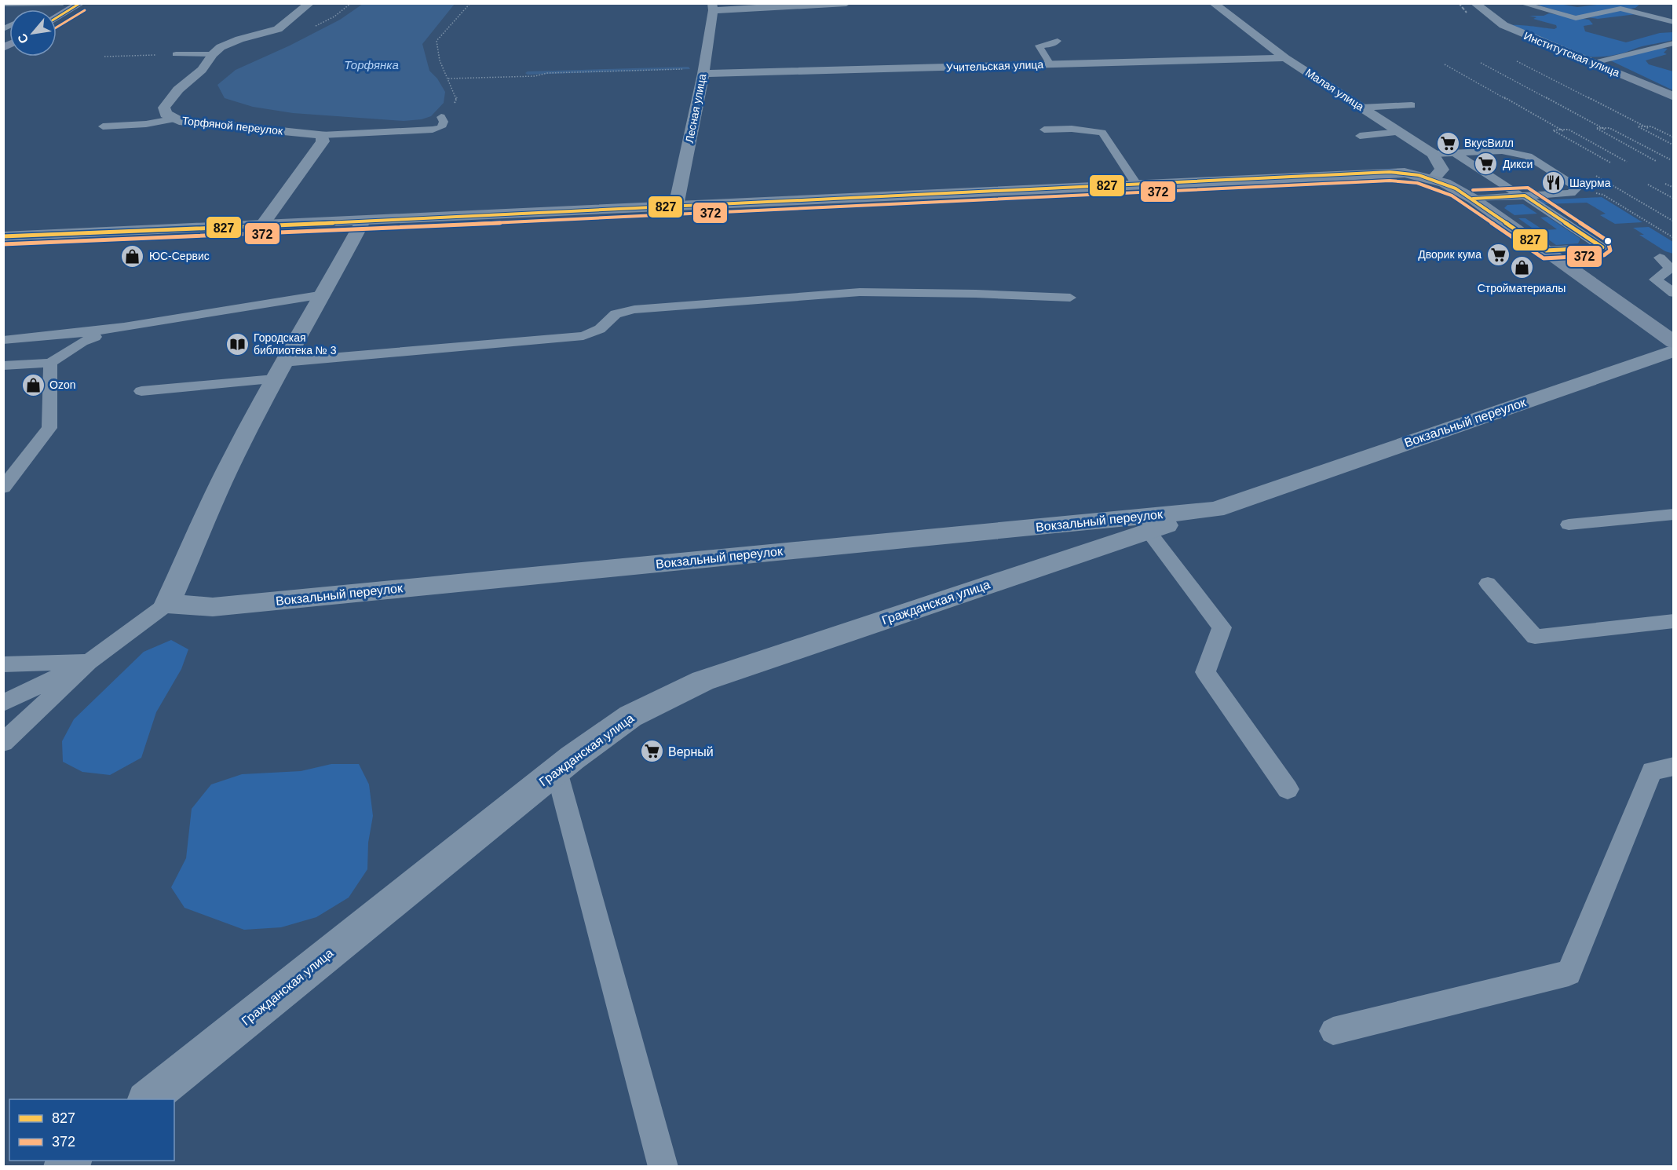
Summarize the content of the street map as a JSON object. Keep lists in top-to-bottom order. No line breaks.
{"streets":{"main road":["Институтская улица"],"street":["Учительская улица","Малая улица","Лесная улица","Торфяной переулок","Вокзальный переулок","Гражданская улица"]},"crossings":[["Учительская улица","Малая улица"],["Учительская улица","Лесная улица"],["Вокзальный переулок","Гражданская улица"]],"water":["Торфянка"],"places":{"supermarket":["ВкусВилл","Дикси","Дворик кума","Верный"],"restaurant":["Шаурма"],"shop":["ЮС-Сервис","Стройматериалы","Ozon"],"library":["Городская библиотека № 3"]},"lines":["transit line 827","transit line 372"],"legend":["827","372"],"north":"bottom left"}
